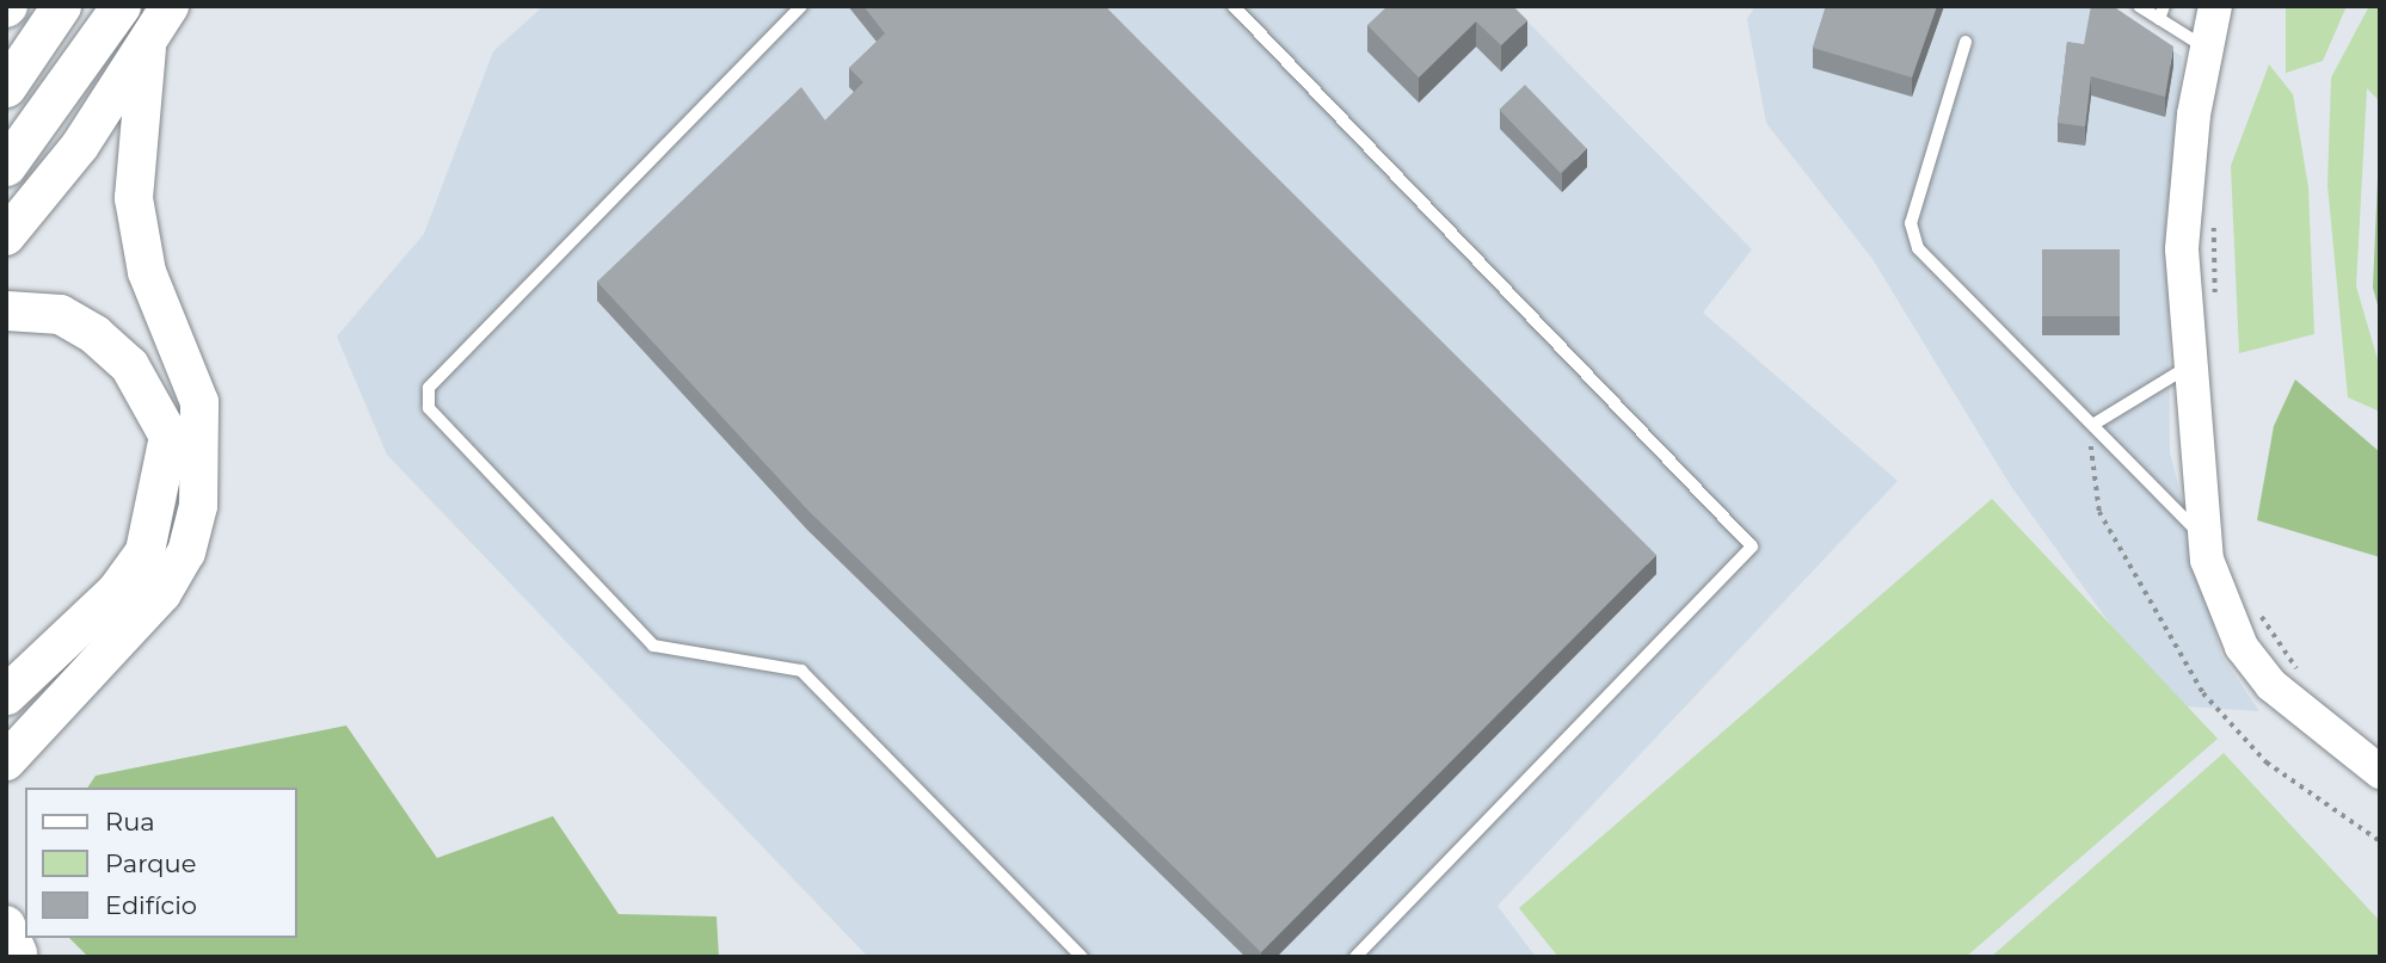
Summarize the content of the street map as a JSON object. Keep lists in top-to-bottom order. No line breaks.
{"legend":["Rua","Parque","Edifício"]}
